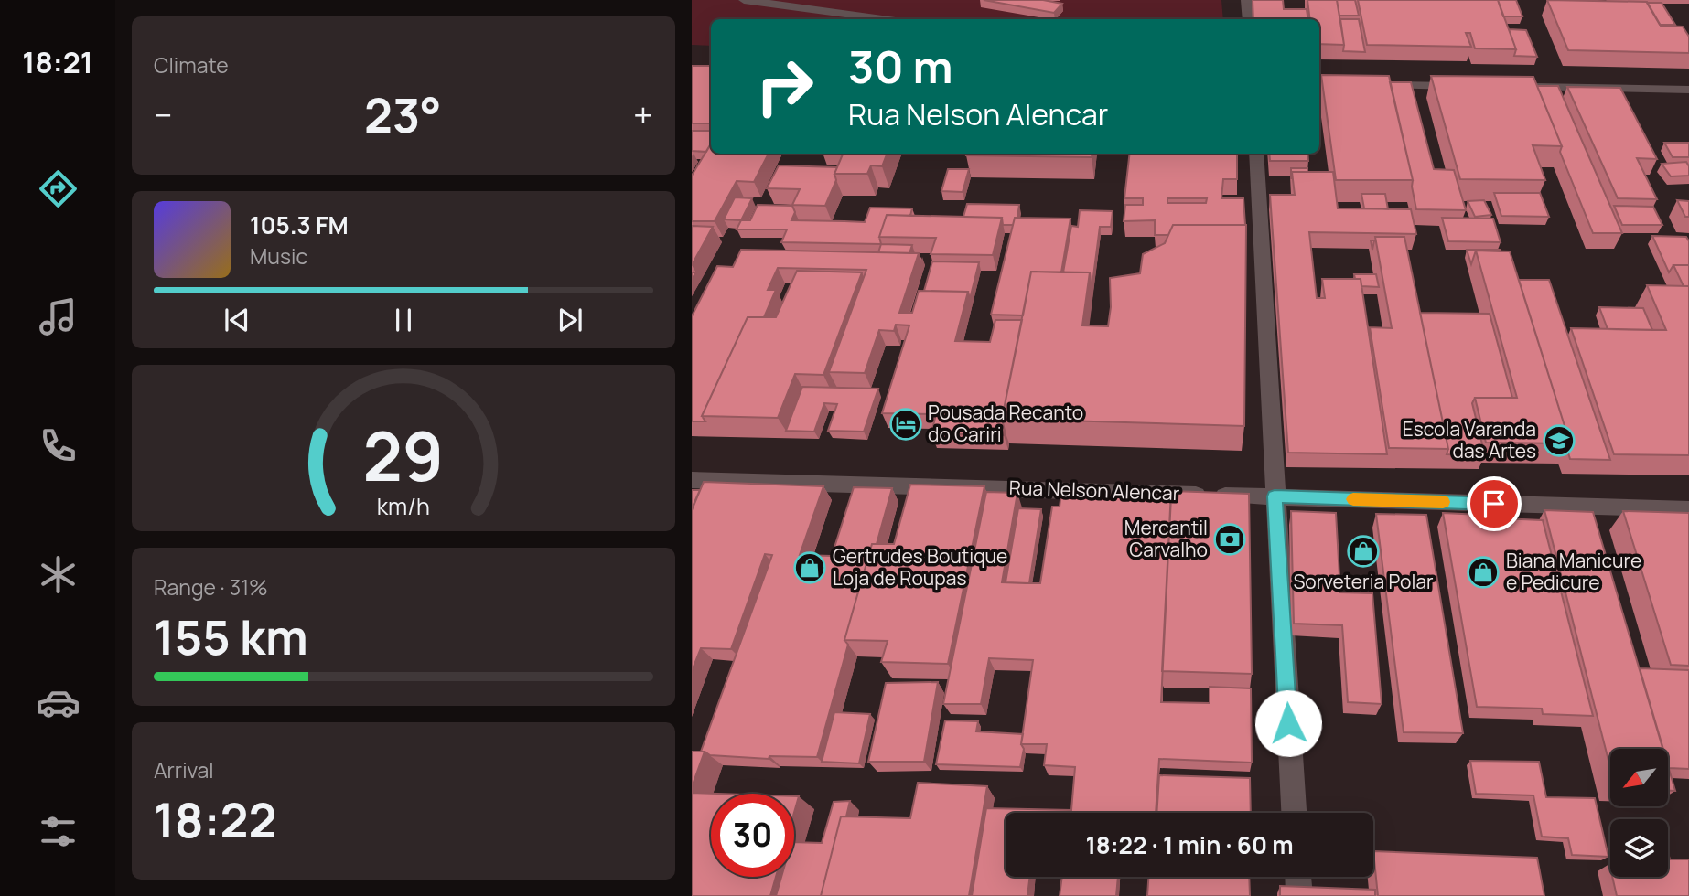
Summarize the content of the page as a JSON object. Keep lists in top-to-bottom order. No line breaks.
{"streets":{"street":["Rua Nelson Alencar"]},"places":{"hotel":["Pousada Recanto do Cariri"],"school or university":["Escola Varanda das Artes"],"bank":["Mercantil Carvalho"],"shop":["Sorveteria Polar","Gertrudes Boutique Loja de Roupas","Biana Manicure e Pedicure"]},"north":"bottom left","page":{"tabs":"18:21","tile":["Climate",["Range · 31%","155 km"],["Arrival","18:22"]],"turn":["30 m","Rua Nelson Alencar"],"heat":["−","23°","+"],"song":["105.3 FM","Music"],"limit":"30","trip":"18:22 · 1 min · 60 m","gauge":["29","km/h"]}}
